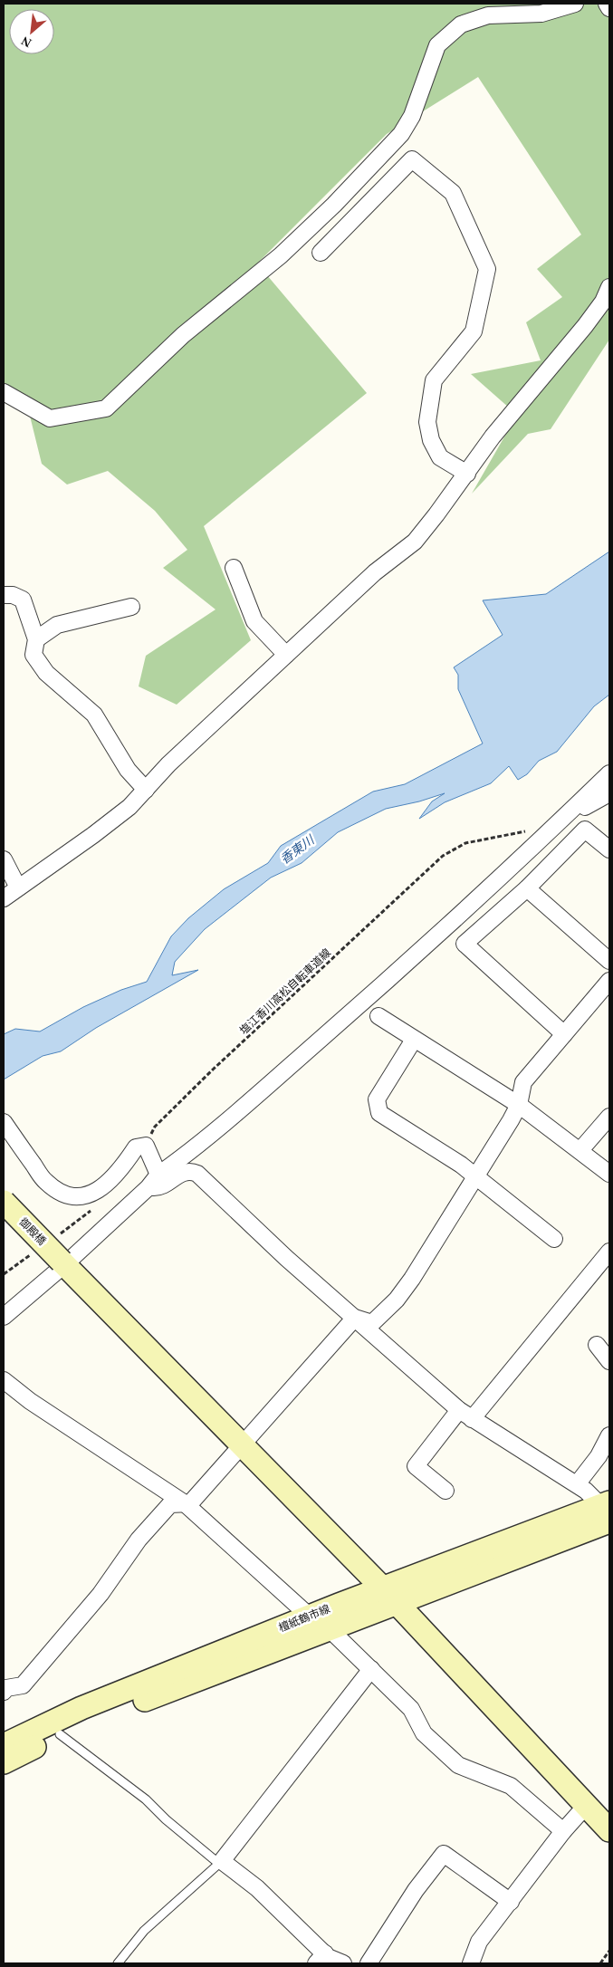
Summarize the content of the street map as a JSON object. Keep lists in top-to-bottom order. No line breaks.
{"streets":{"main road":["御殿橋","檀紙鶴市線"],"path":["塩江香川高松自転車道線"]},"crossings":[["御殿橋","檀紙鶴市線"]],"water":["香東川"],"north":"bottom left"}
